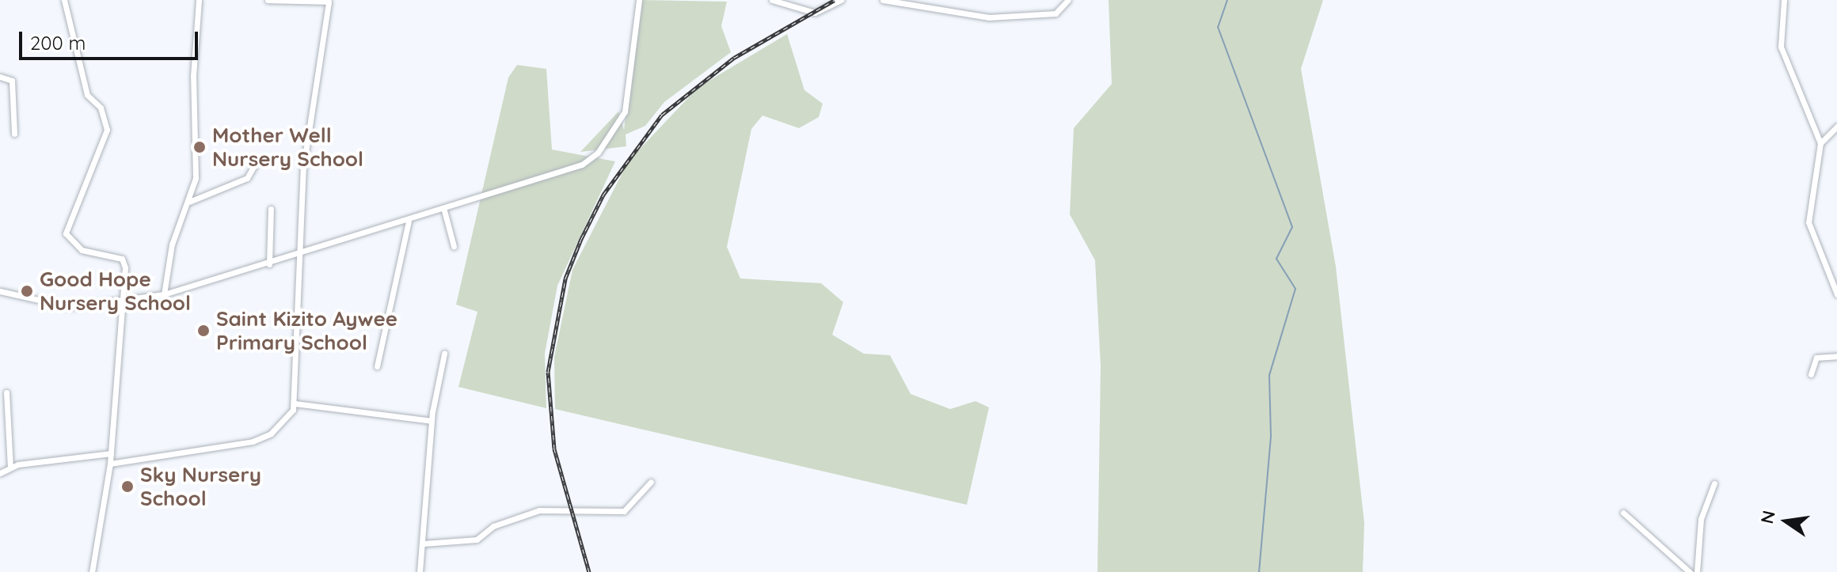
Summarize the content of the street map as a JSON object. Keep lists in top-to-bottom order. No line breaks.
{"places":["Mother Well Nursery School","Good Hope Nursery School","Saint Kizito Aywee Primary School","Sky Nursery School"],"scale_bar":"200 m","north":"left"}
